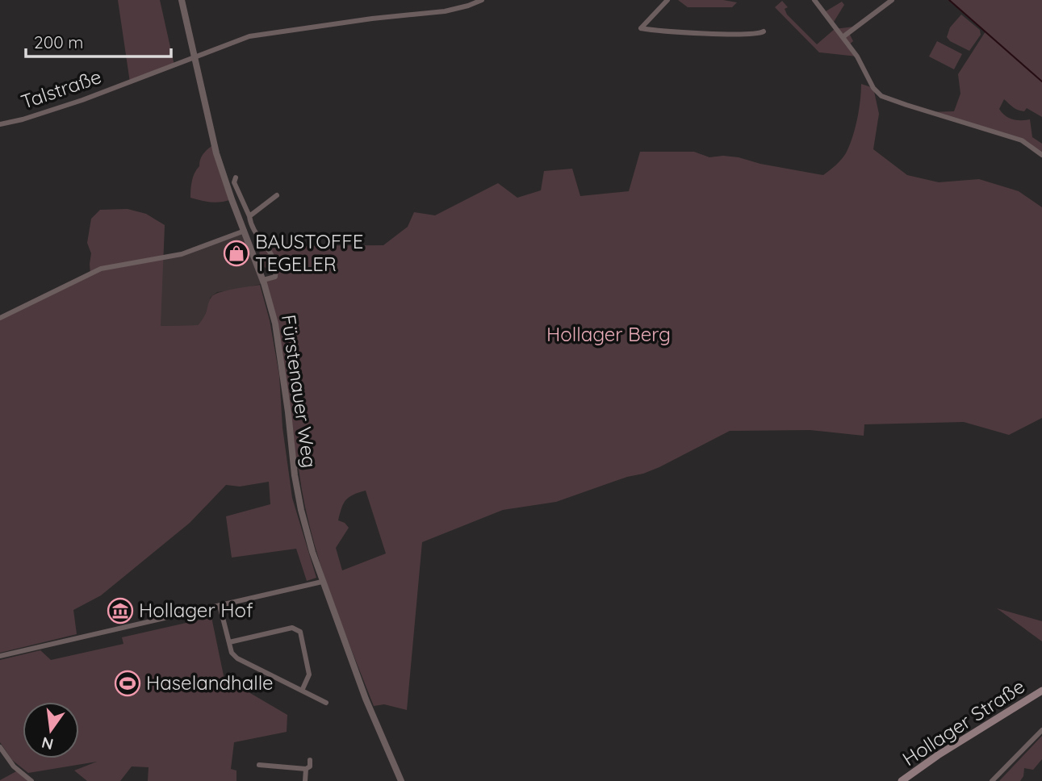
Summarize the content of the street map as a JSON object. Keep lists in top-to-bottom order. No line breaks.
{"streets":{"main road":["Hollager Straße"],"street":["Talstraße","Fürstenauer Weg"]},"crossings":[["Talstraße","Fürstenauer Weg"]],"parks":["Hollager Berg"],"places":{"shop":["BAUSTOFFE TEGELER"],"museum":["Hollager Hof"],"sports":["Haselandhalle"]},"scale_bar":"200 m","north":"bottom"}
